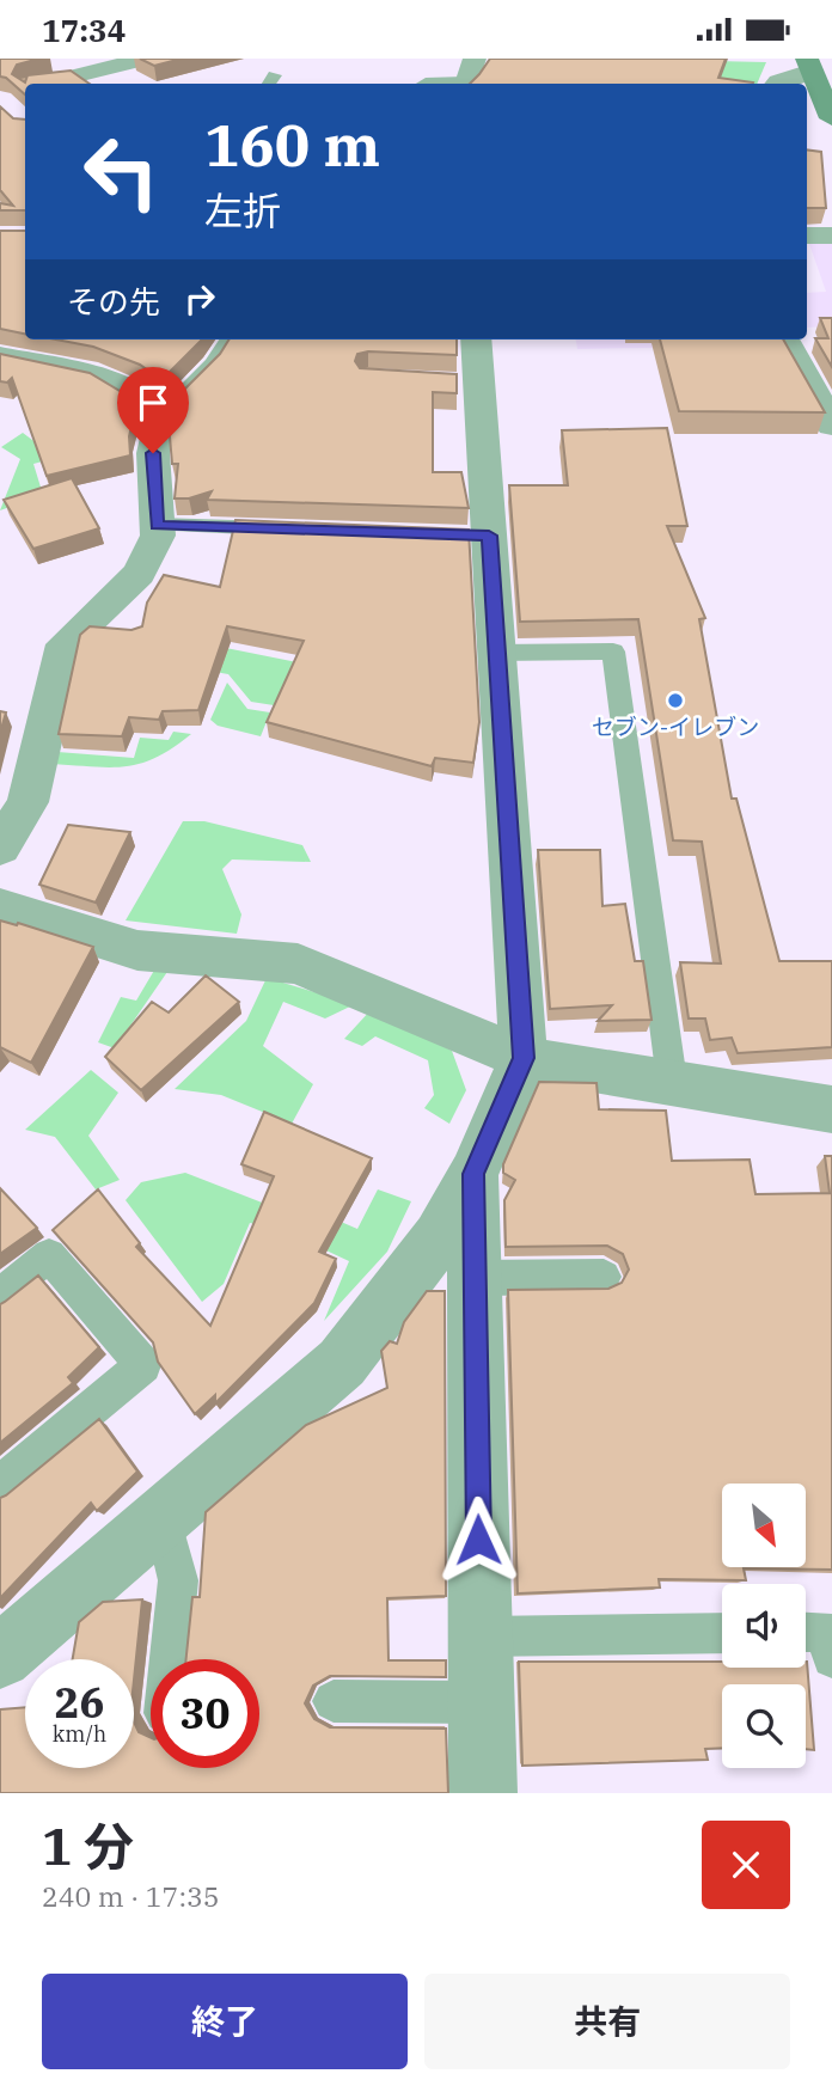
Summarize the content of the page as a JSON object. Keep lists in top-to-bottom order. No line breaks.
{"places":["セブン-イレブン"],"north":"bottom right","page":{"status":"17:34","turn":["160 m","左折"],"then":"その先","speed":"26 km/h","limit":"30","heading":["1 分","240 m · 17:35"],"buttons":["終了","共有"]}}
